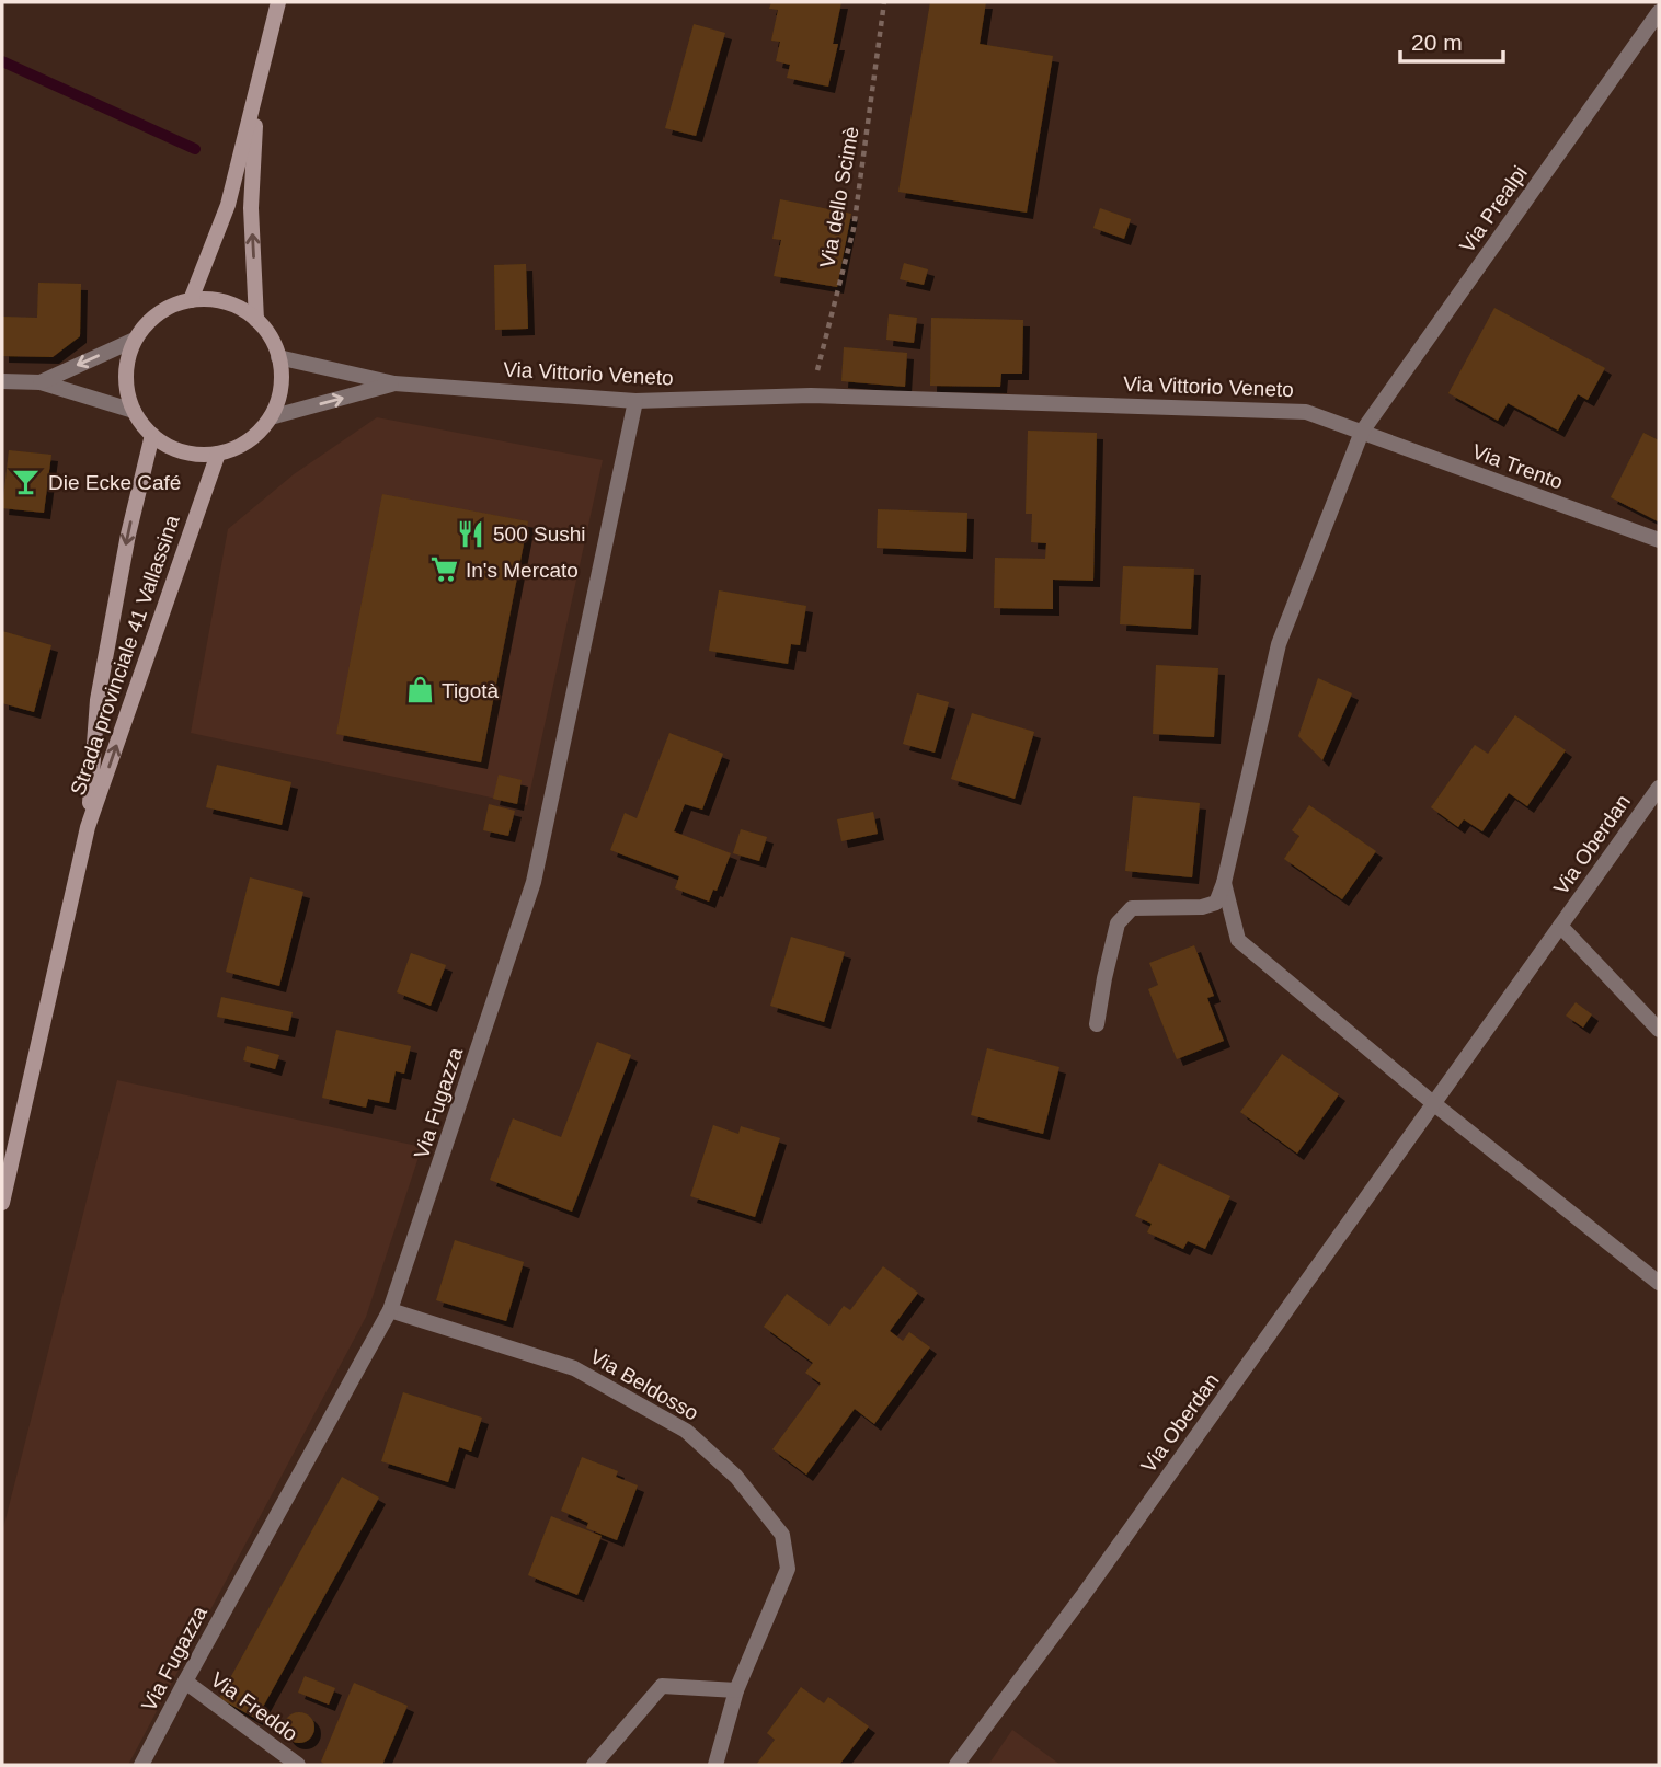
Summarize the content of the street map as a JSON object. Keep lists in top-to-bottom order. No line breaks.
{"streets":{"main road":["Strada provinciale 41 Vallassina"],"street":["Via Prealpi","Via Vittorio Veneto","Via Trento","Via Oberdan","Via Fugazza","Via Beldosso","Via Freddo"],"path":["Via dello Scimè"]},"crossings":[["Via dello Scimè","Via Vittorio Veneto"],["Via Prealpi","Via Vittorio Veneto"],["Via Prealpi","Via Trento"],["Via Vittorio Veneto","Via Trento"],["Via Vittorio Veneto","Strada provinciale 41 Vallassina"],["Via Vittorio Veneto","Via Fugazza"],["Via Fugazza","Via Beldosso"],["Via Fugazza","Via Freddo"]],"places":{"bar":["Die Ecke Café"],"restaurant":["500 Sushi"],"supermarket":["In's Mercato"],"shop":["Tigotà"]},"scale_bar":"20 m"}
